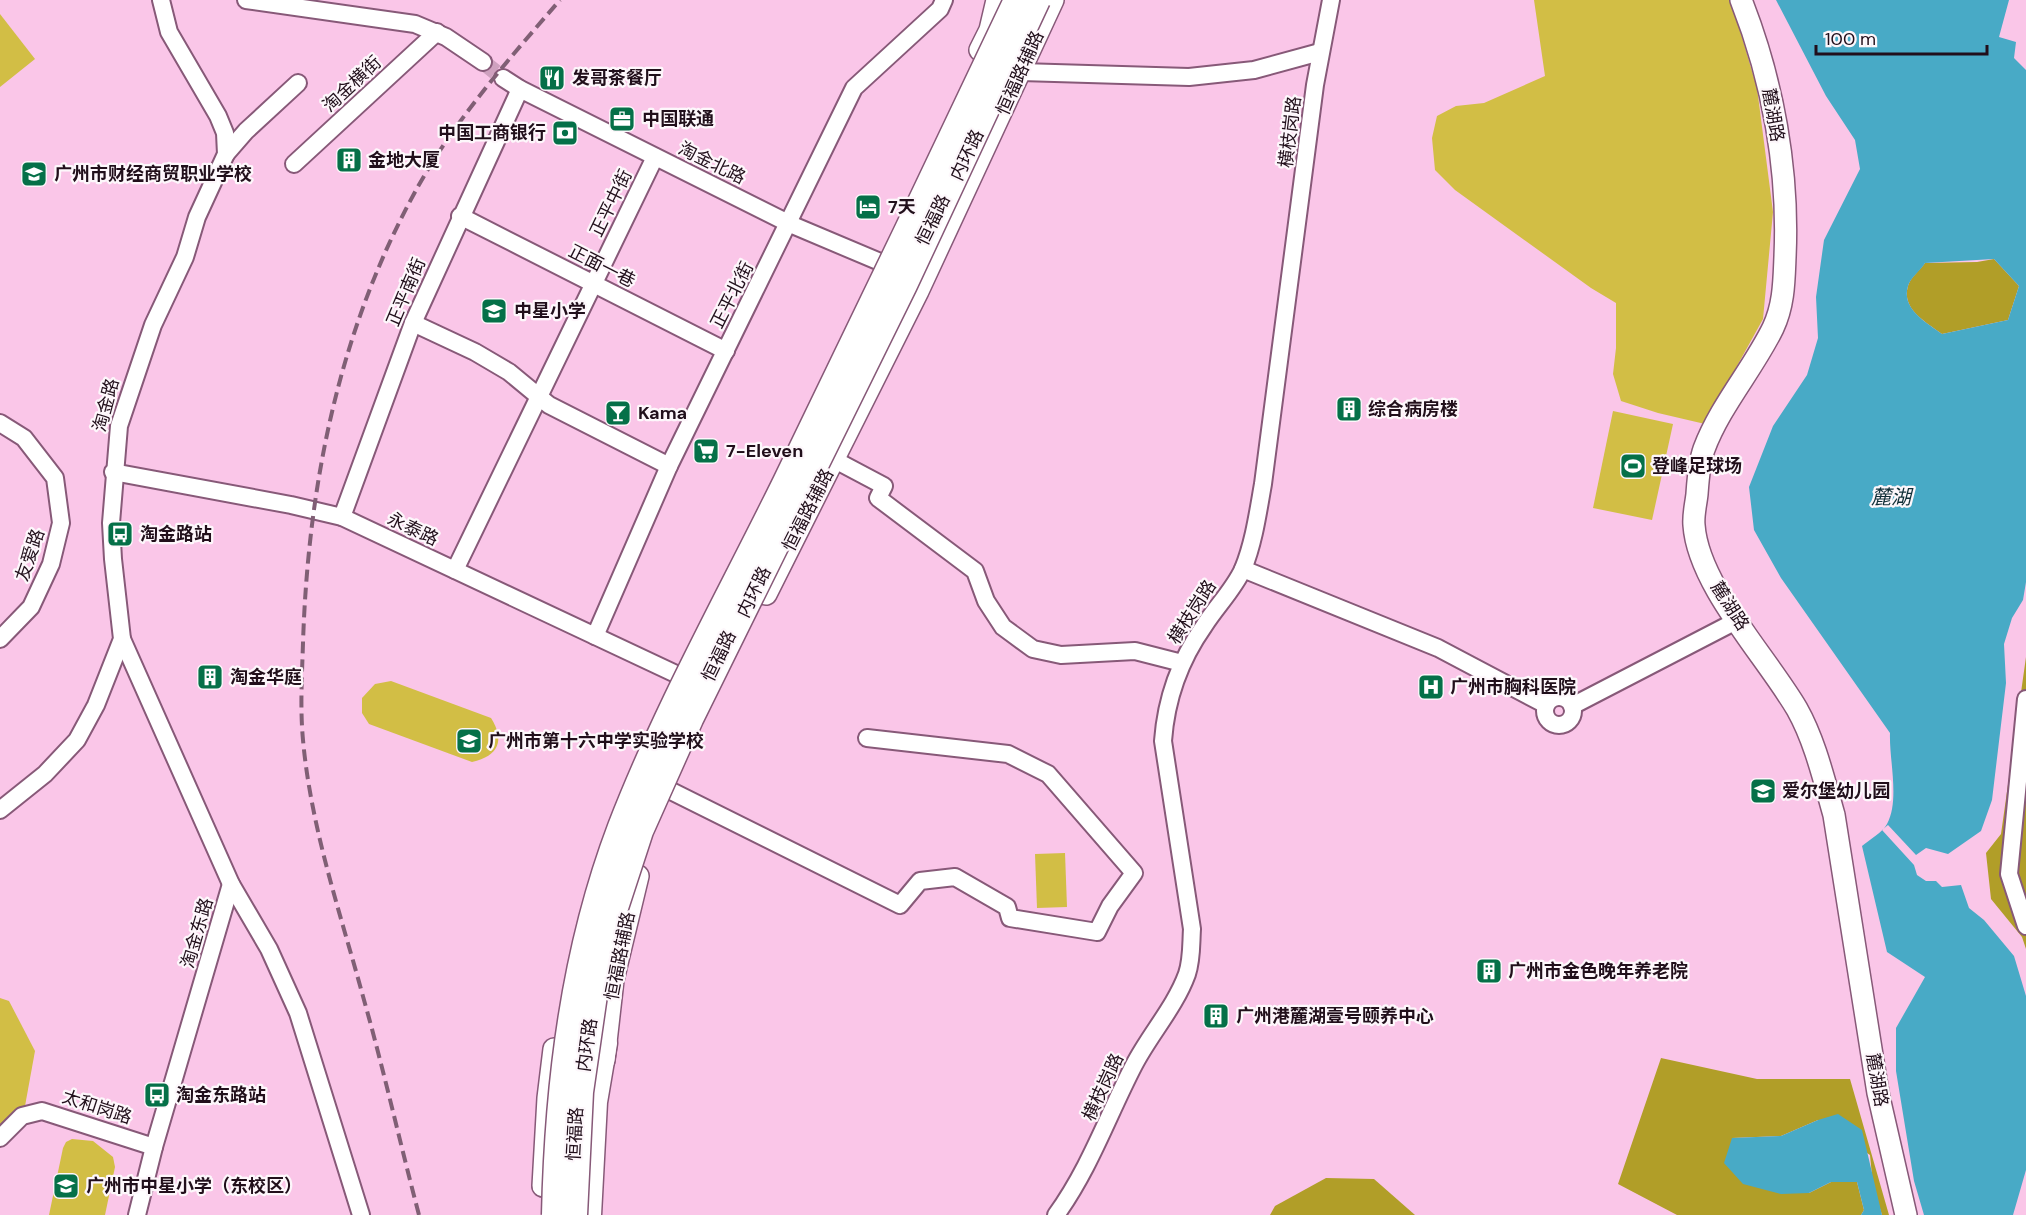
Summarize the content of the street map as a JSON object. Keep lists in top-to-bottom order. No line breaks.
{"streets":{"highway":["内环路"],"main road":["恒福路辅路","麓湖路","恒福路"],"street":["淘金横街","横枝岗路","淘金北路","正平中街","正面一巷","正平南街","正平北街","淘金路","永泰路","友爱路","淘金东路","太和岗路"]},"crossings":[["恒福路辅路","淘金北路"],["恒福路辅路","恒福路"],["恒福路辅路","永泰路"],["内环路","恒福路"],["淘金北路","正平中街"],["淘金北路","恒福路"],["淘金北路","正平南街"],["淘金北路","正平北街"],["正平中街","正面一巷"],["正平中街","永泰路"],["正面一巷","正平南街"],["正面一巷","正平北街"],["正平南街","永泰路"],["正平北街","永泰路"],["淘金路","永泰路"],["淘金路","淘金东路"],["淘金东路","太和岗路"]],"water":["麓湖"],"places":{"restaurant":["发哥茶餐厅"],"office":["中国联通"],"bank":["中国工商银行"],"building":["金地大厦","综合病房楼","淘金华庭","广州市金色晚年养老院","广州港麓湖壹号颐养中心"],"school or university":["广州市财经商贸职业学校","中星小学","广州市第十六中学实验学校","爱尔堡幼儿园","广州市中星小学（东校区）"],"hotel":["7天"],"bar":["Kama"],"supermarket":["7-Eleven"],"sports":["登峰足球场"],"bus stop":["淘金路站","淘金东路站"],"hospital":["广州市胸科医院"]},"scale_bar":"100 m"}
